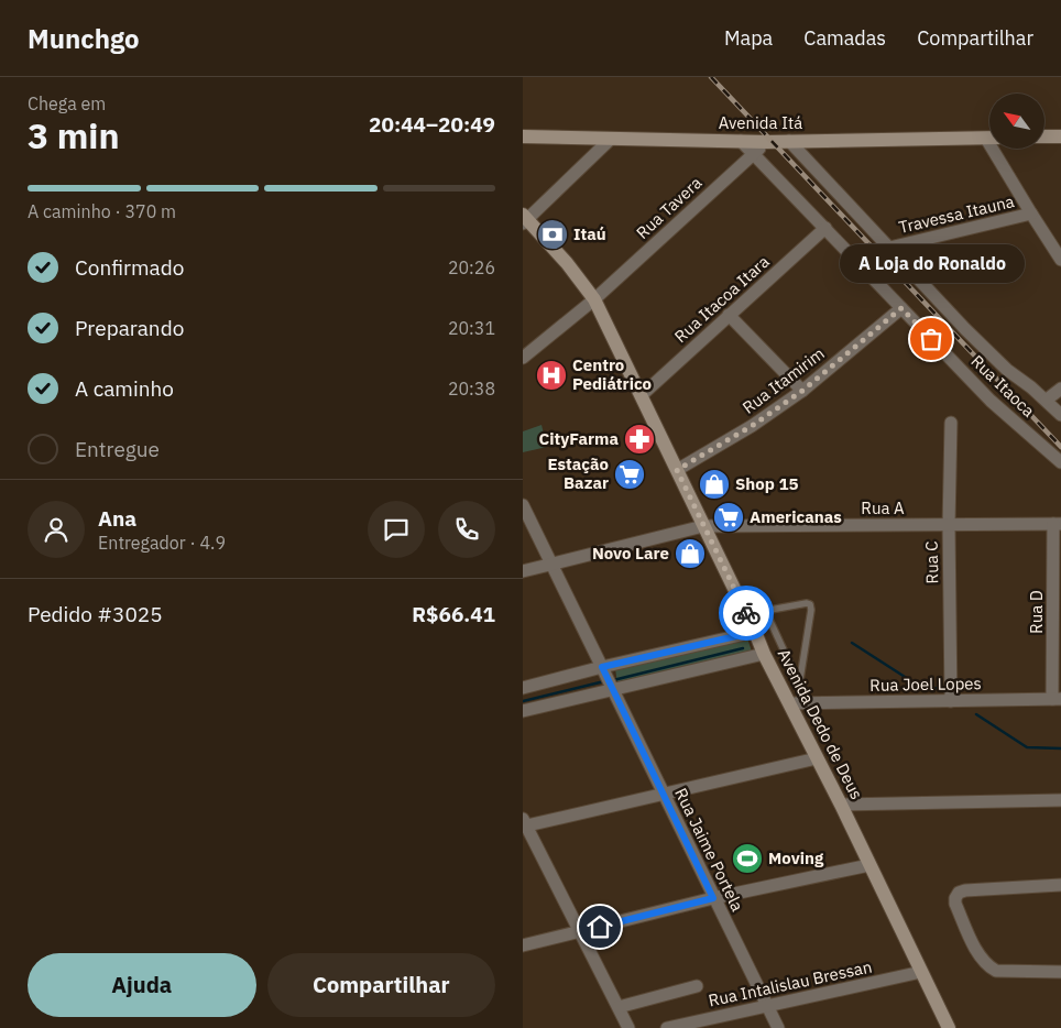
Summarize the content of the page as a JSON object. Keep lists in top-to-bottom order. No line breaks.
{"streets":{"main road":["Avenida Itá","Avenida Dedo de Deus"],"street":["Rua Tavera","Travessa Itauna","Rua Itacoa Itara","Rua Itamirim","Rua Itaoca","Rua A","Rua C","Rua D","Rua Joel Lopes","Rua Jaime Portela","Rua Intalislau Bressan"]},"crossings":[["Avenida Itá","Rua Tavera"],["Avenida Itá","Rua Itaoca"],["Rua Tavera","Rua Itaoca"],["Rua Tavera","Avenida Dedo de Deus"],["Rua Itacoa Itara","Rua Itaoca"],["Rua Itacoa Itara","Avenida Dedo de Deus"],["Rua Itamirim","Rua Itaoca"],["Rua Itamirim","Avenida Dedo de Deus"],["Rua A","Rua C"],["Rua A","Rua D"],["Rua A","Avenida Dedo de Deus"],["Rua A","Rua Jaime Portela"],["Rua C","Rua Joel Lopes"],["Rua D","Rua Joel Lopes"],["Rua Joel Lopes","Avenida Dedo de Deus"],["Avenida Dedo de Deus","Rua Intalislau Bressan"],["Rua Jaime Portela","Rua Intalislau Bressan"]],"places":{"bank":["Itaú"],"other":["A Loja do Ronaldo"],"hospital":["Centro Pediátrico"],"pharmacy":["CityFarma"],"supermarket":["Estação Bazar","Americanas"],"shop":["Shop 15","Novo Lare"],"sports":["Moving"]},"north":"top left","page":{"header":"Munchgo","nav":["Mapa","Camadas","Compartilhar"],"heading":["3 min","Chega em","20:44–20:49"],"panel":["Ana","Entregador · 4.9","Pedido #3025","R$66.41"],"bar":"A caminho · 370 m","list":[["Confirmado","20:26"],["Preparando","20:31"],["A caminho","20:38"],"Entregue"],"bubble":"A Loja do Ronaldo","buttons":["Ajuda","Compartilhar"]}}
